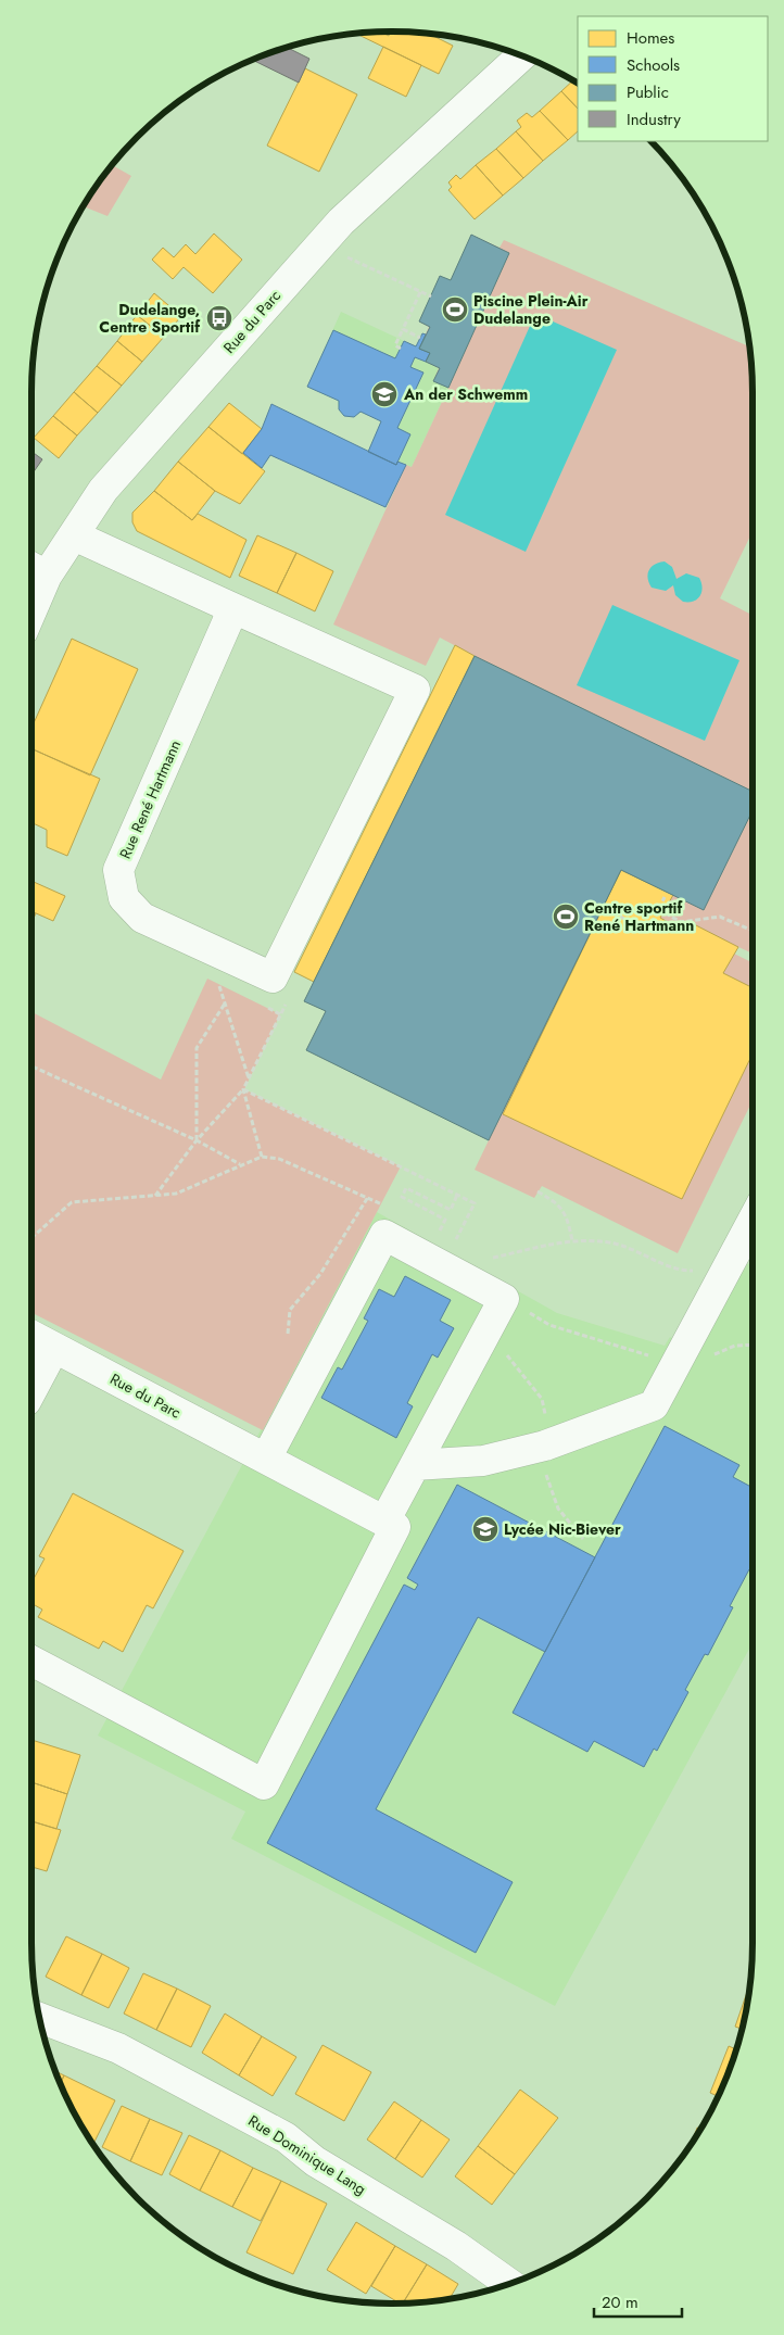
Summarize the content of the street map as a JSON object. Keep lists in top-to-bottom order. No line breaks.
{"streets":{"street":["Rue du Parc","Rue René Hartmann","Rue Dominique Lang"]},"places":{"sports":["Piscine Plein-Air Dudelange","Centre sportif René Hartmann"],"bus stop":["Dudelange, Centre Sportif"],"school or university":["An der Schwemm","Lycée Nic-Biever"]},"legend":["Homes","Schools","Public","Industry"],"scale_bar":"20 m"}
